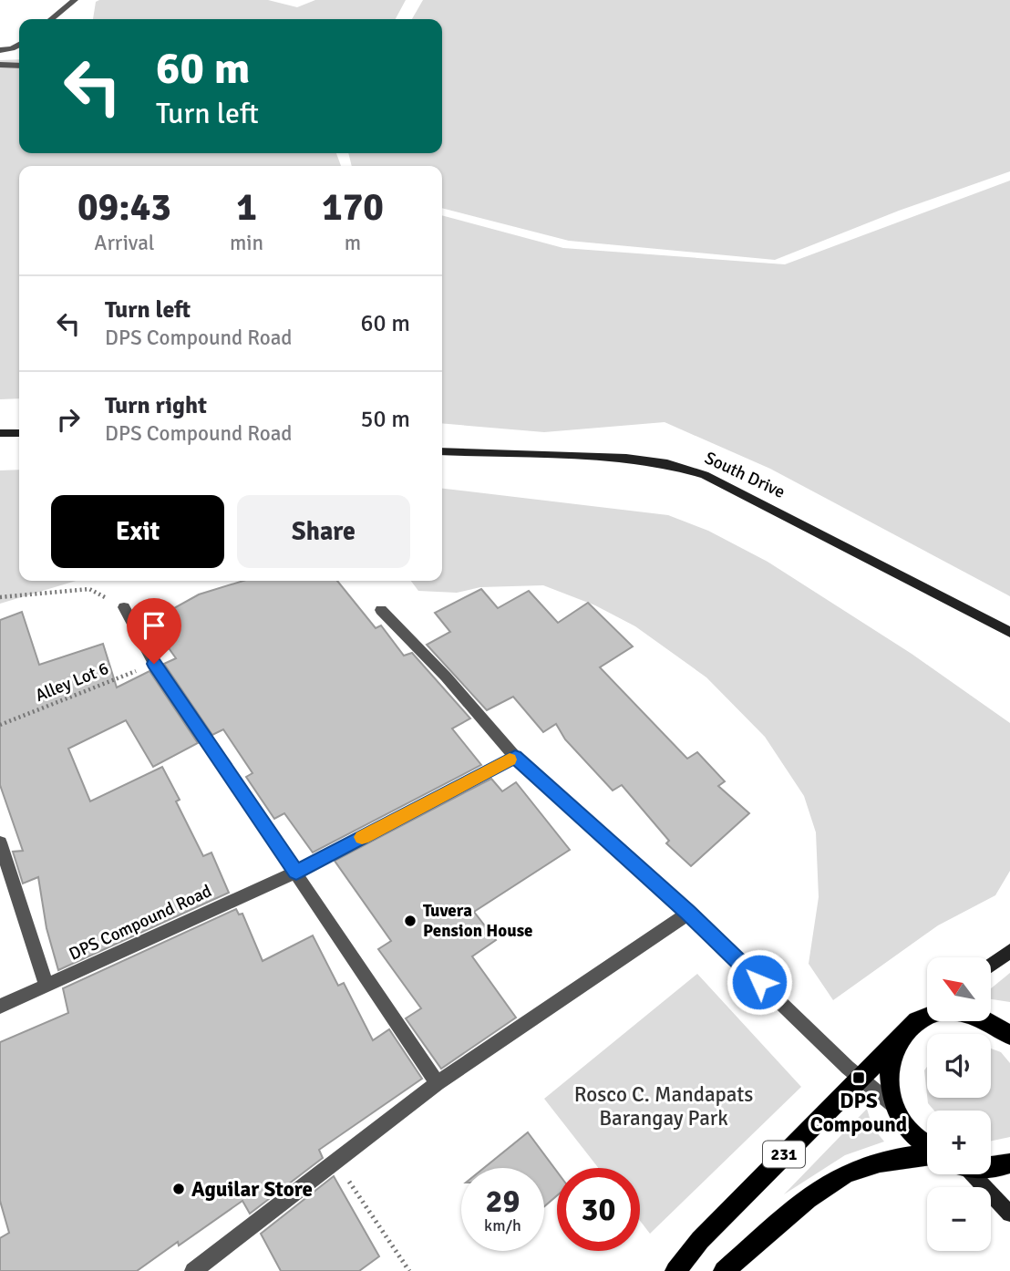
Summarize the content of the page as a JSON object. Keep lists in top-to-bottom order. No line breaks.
{"streets":{"main road":["South Drive","231"],"street":["DPS Compound Road"],"path":["Alley Lot 6"]},"parks":["Rosco C. Mandapats Barangay Park"],"places":{"other":["Tuvera Pension House","Aguilar Store"],"transit":["DPS Compound"]},"north":"top left","page":{"turn":["60 m","Turn left"],"eta":["09:43","Arrival","1","min","170","m"],"list":[{"name":"Turn left","note":"DPS Compound Road","value":"60 m"},{"name":"Turn right","note":"DPS Compound Road","value":"50 m"}],"buttons":["Exit","Share"],"map_buttons":["+","−"],"speed":"29 km/h","limit":"30"}}
